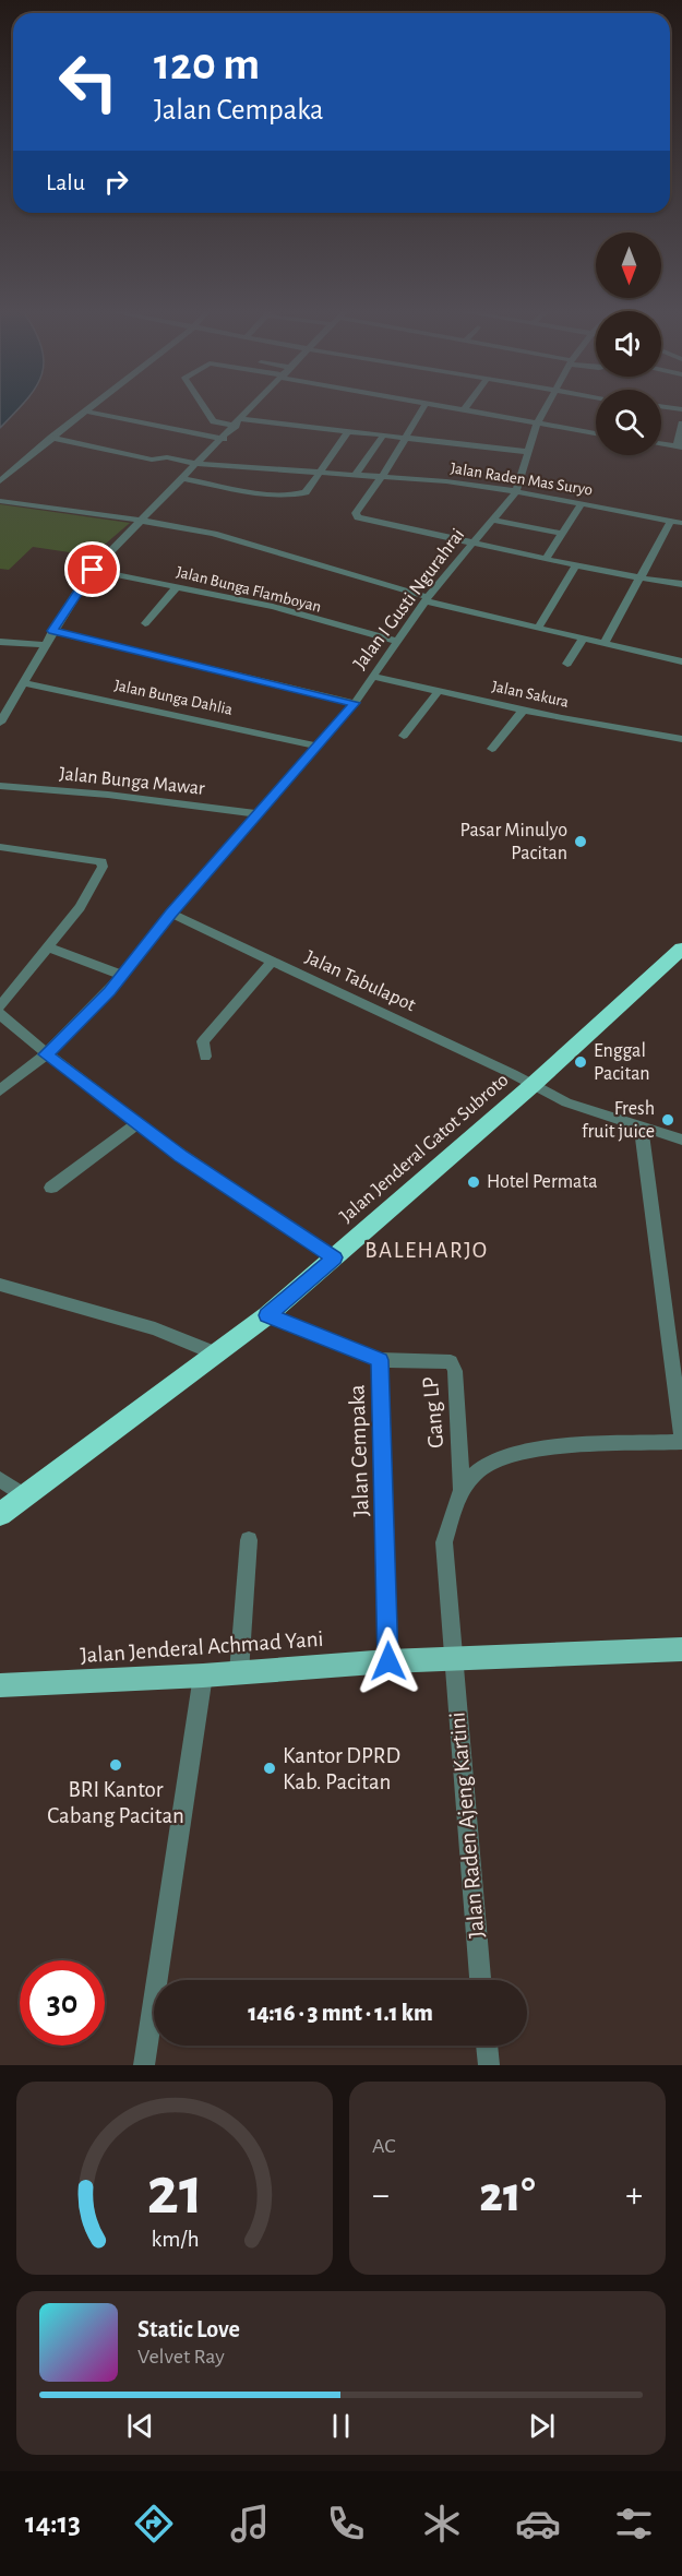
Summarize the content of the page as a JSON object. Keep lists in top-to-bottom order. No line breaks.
{"streets":{"highway":["Jalan Jenderal Gatot Subroto"],"main road":["Jalan Jenderal Achmad Yani"],"street":["Jalan Raden Mas Suryo","Jalan Bunga Flamboyan","Jalan I Gusti Ngurahrai","Jalan Sakura","Jalan Bunga Dahlia","Jalan Bunga Mawar","Jalan Tabulapot","Gang LP","Jalan Cempaka","Jalan Raden Ajeng Kartini"]},"crossings":[["Jalan Raden Mas Suryo","Jalan I Gusti Ngurahrai"],["Jalan Bunga Flamboyan","Jalan I Gusti Ngurahrai"],["Jalan I Gusti Ngurahrai","Jalan Sakura"],["Jalan I Gusti Ngurahrai","Jalan Bunga Dahlia"],["Jalan I Gusti Ngurahrai","Jalan Bunga Mawar"],["Jalan I Gusti Ngurahrai","Jalan Tabulapot"],["Jalan Tabulapot","Jalan Jenderal Gatot Subroto"],["Jalan Jenderal Gatot Subroto","Jalan Cempaka"],["Gang LP","Jalan Cempaka"],["Gang LP","Jalan Raden Ajeng Kartini"],["Jalan Cempaka","Jalan Jenderal Achmad Yani"],["Jalan Jenderal Achmad Yani","Jalan Raden Ajeng Kartini"]],"districts":["BALEHARJO"],"places":["Pasar Minulyo Pacitan","Enggal Pacitan","Fresh fruit juice","Hotel Permata","BRI Kantor Cabang Pacitan","Kantor DPRD Kab. Pacitan"],"north":"bottom","page":{"turn":["120 m","Jalan Cempaka"],"then":"Lalu","limit":"30","trip":"14:16 · 3 mnt · 1.1 km","tile":"AC","heat":["−","21°","+"],"song":["Static Love","Velvet Ray"],"tabs":"14:13","gauge":["21","km/h"]}}
